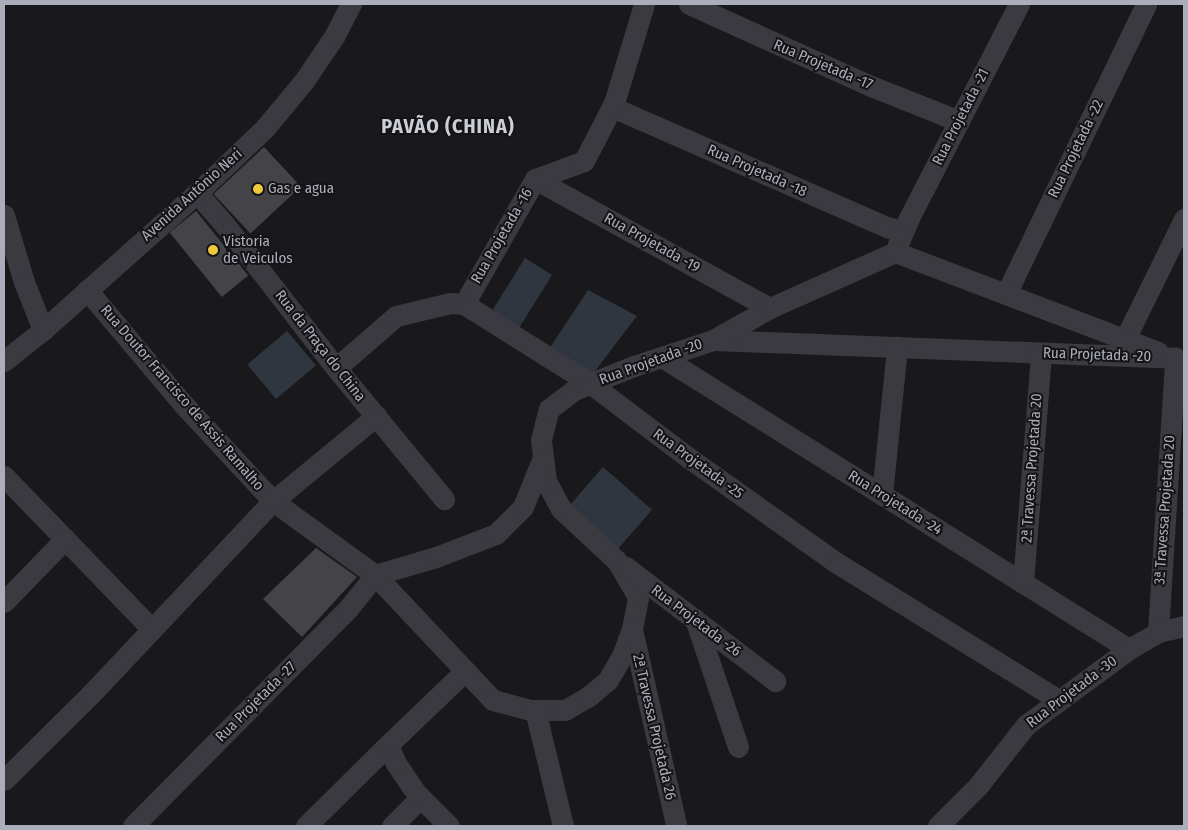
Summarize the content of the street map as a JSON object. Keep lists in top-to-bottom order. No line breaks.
{"streets":{"street":["Rua Projetada -17","Rua Projetada -21","Rua Projetada -22","Rua Projetada -18","Avenida Antônio Neri","Rua Projetada -16","Rua Projetada -19","Rua da Praça do China","Rua Projetada -20","Rua Doutor Francisco de Assis Ramalho","Rua Projetada -25","2ª Travessa Projetada 20","Rua Projetada -24","3ª Travessa Projetada 20","Rua Projetada -26","Rua Projetada -30","Rua Projetada -27","2ª Travessa Projetada 26"]},"crossings":[["Rua Projetada -17","Rua Projetada -21"],["Rua Projetada -21","Rua Projetada -18"],["Rua Projetada -21","Rua Projetada -20"],["Rua Projetada -22","Rua Projetada -20"],["Rua Projetada -18","Rua Projetada -16"],["Avenida Antônio Neri","Rua da Praça do China"],["Avenida Antônio Neri","Rua Doutor Francisco de Assis Ramalho"],["Rua Projetada -16","Rua Projetada -19"],["Rua Projetada -16","Rua Projetada -25"],["Rua Projetada -20","Rua Projetada -25"],["Rua Projetada -20","2ª Travessa Projetada 20"],["Rua Projetada -20","Rua Projetada -24"],["Rua Projetada -20","3ª Travessa Projetada 20"],["Rua Projetada -20","Rua Projetada -26"],["Rua Doutor Francisco de Assis Ramalho","Rua Projetada -26"],["Rua Doutor Francisco de Assis Ramalho","Rua Projetada -27"],["Rua Doutor Francisco de Assis Ramalho","2ª Travessa Projetada 26"],["Rua Projetada -25","Rua Projetada -30"],["2ª Travessa Projetada 20","Rua Projetada -24"],["Rua Projetada -24","Rua Projetada -30"],["3ª Travessa Projetada 20","Rua Projetada -30"],["Rua Projetada -26","2ª Travessa Projetada 26"]],"districts":["PAVÃO (CHINA)"],"places":["Gas e agua","Vistoria de Veiculos"]}
